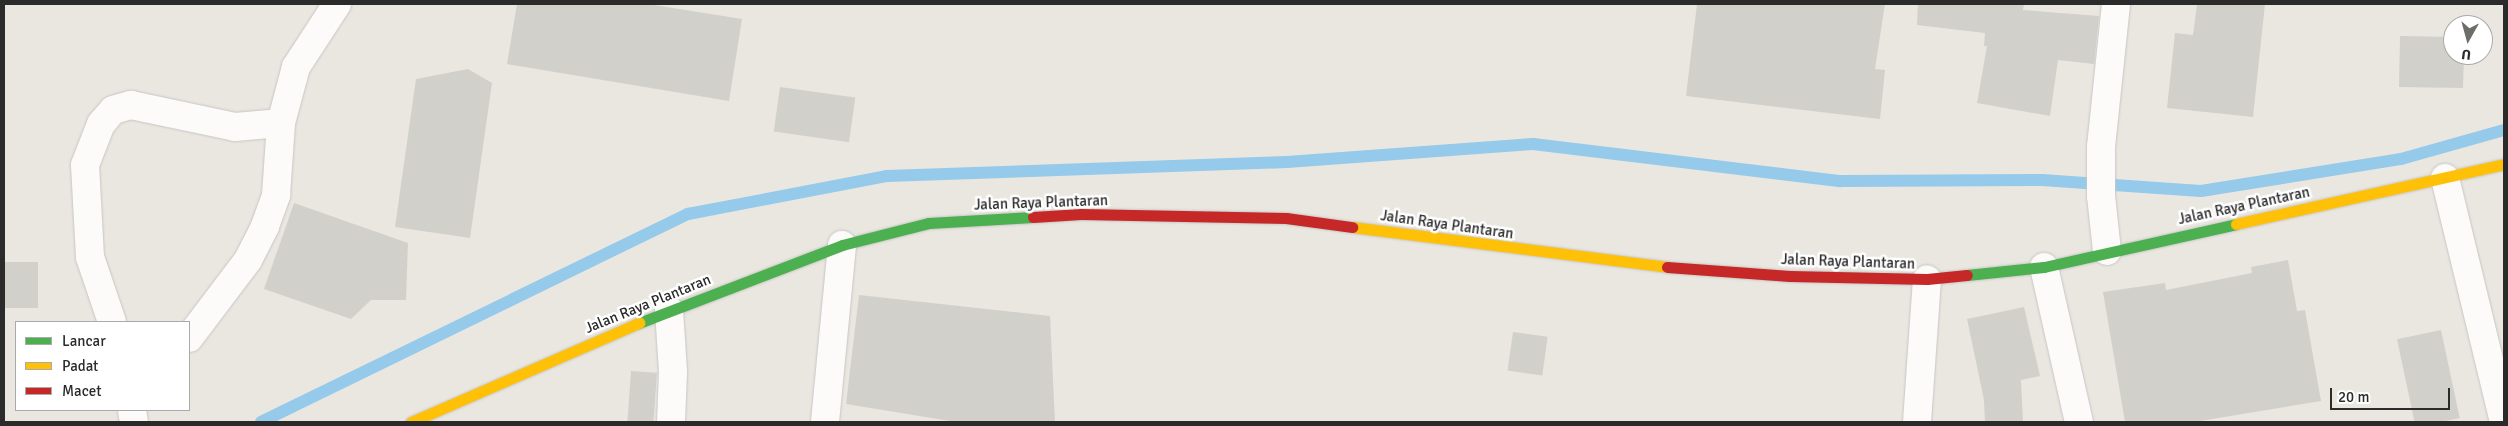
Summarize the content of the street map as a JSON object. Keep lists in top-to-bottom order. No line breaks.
{"streets":{"main road":["Jalan Raya Plantaran"]},"legend":["Lancar","Padat","Macet"],"scale_bar":"20 m","north":"bottom"}
